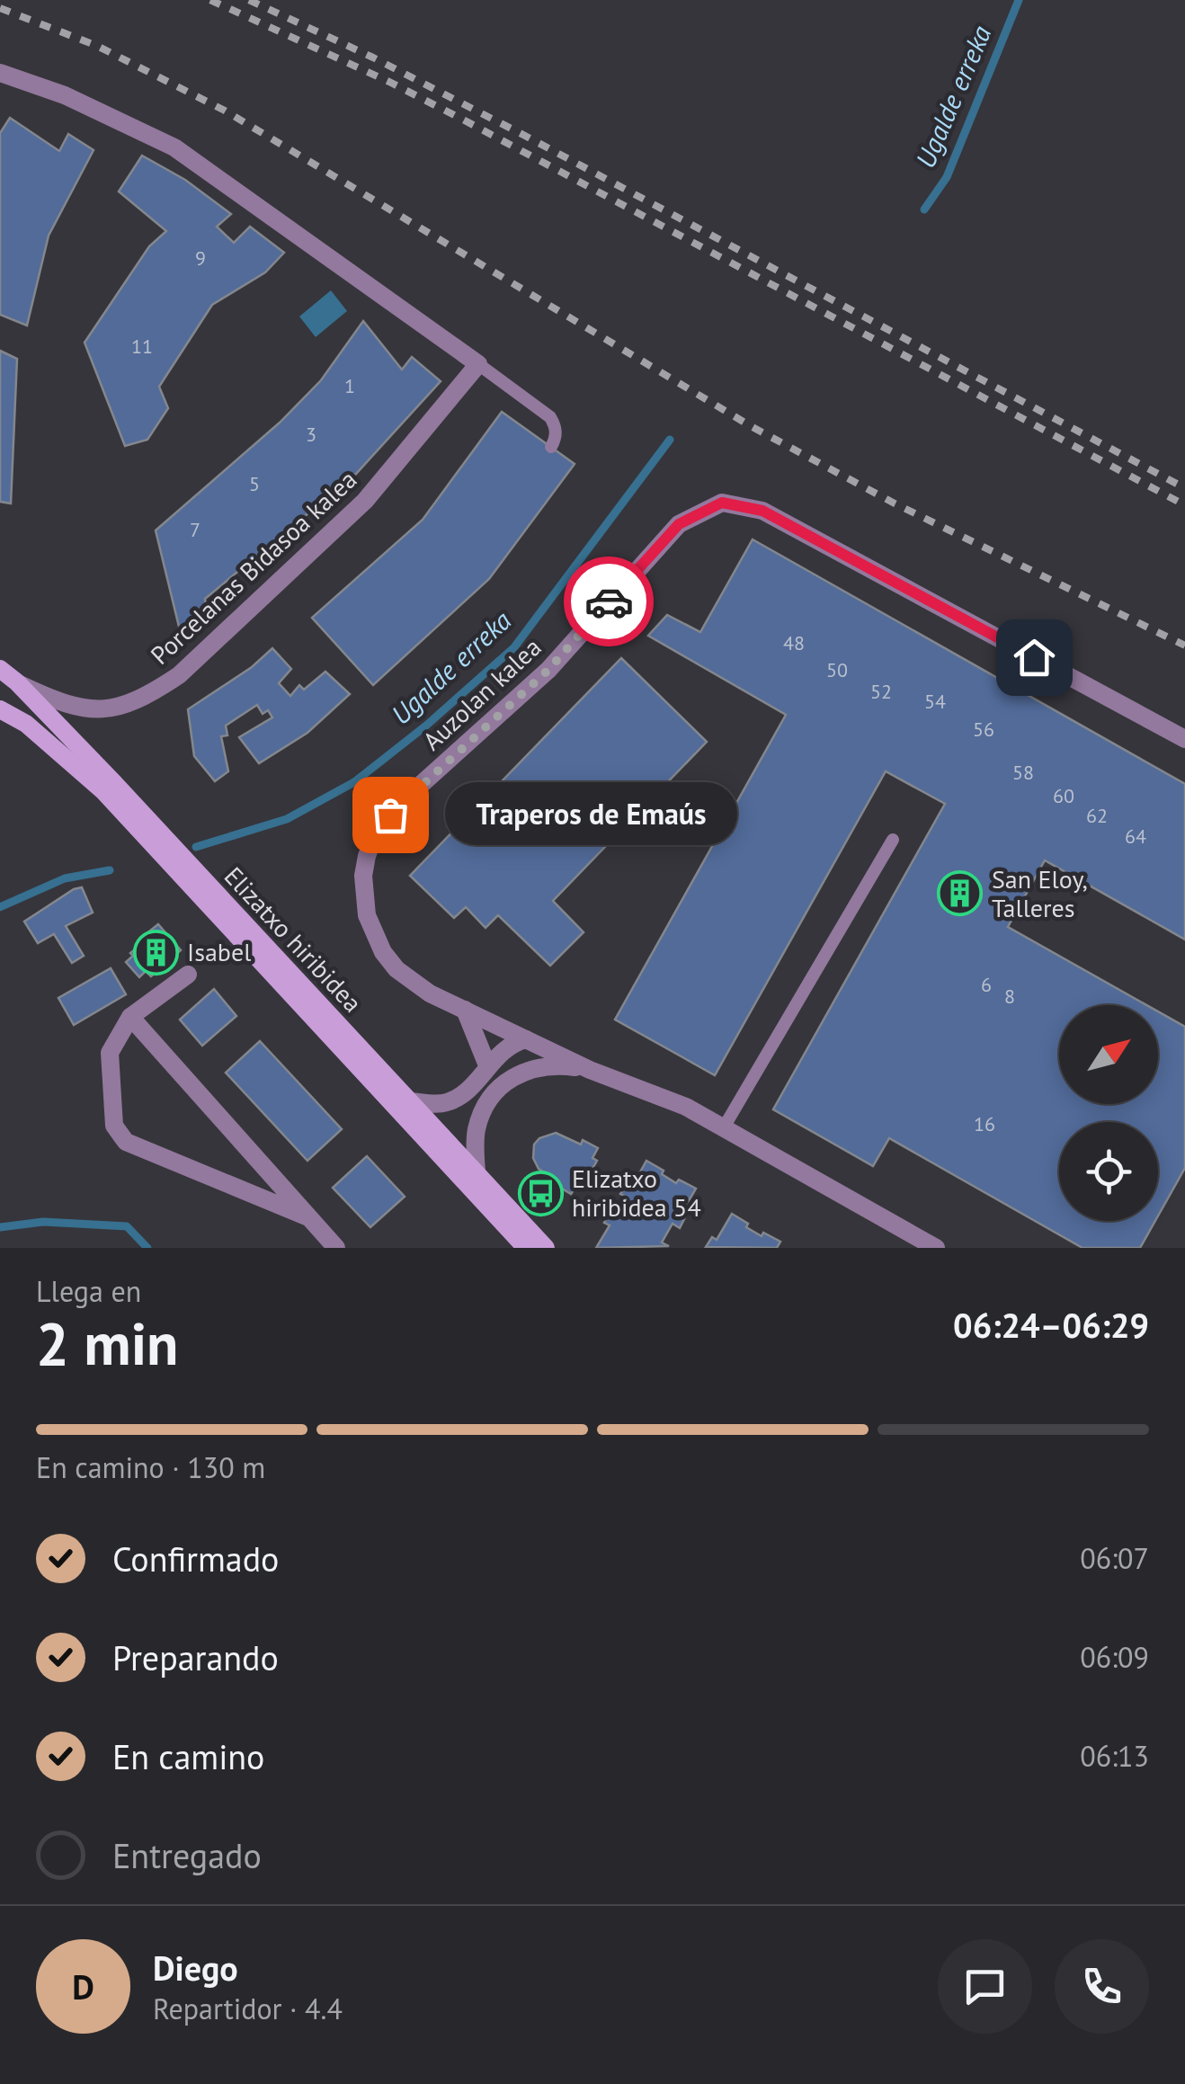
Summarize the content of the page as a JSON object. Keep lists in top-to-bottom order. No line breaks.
{"streets":{"main road":["Elizatxo hiribidea"],"street":["Porcelanas Bidasoa kalea","Auzolan kalea"]},"crossings":[["Porcelanas Bidasoa kalea","Elizatxo hiribidea"]],"water":["Ugalde erreka"],"places":{"other":["Traperos de Emaús"],"building":["San Eloy, Talleres","Isabel"],"bus stop":["Elizatxo hiribidea 54"]},"house_numbers":["9","11","1","3","5","7","48","50","52","54","56","58","60","62","64","6","8","16"],"north":"top right","page":{"bubble":"Traperos de Emaús","heading":["2 min","Llega en","06:24–06:29"],"panel":["Diego","Repartidor · 4.4"],"bar":"En camino · 130 m","list":[["Confirmado","06:07"],["Preparando","06:09"],["En camino","06:13"],"Entregado"],"round":"D"}}
